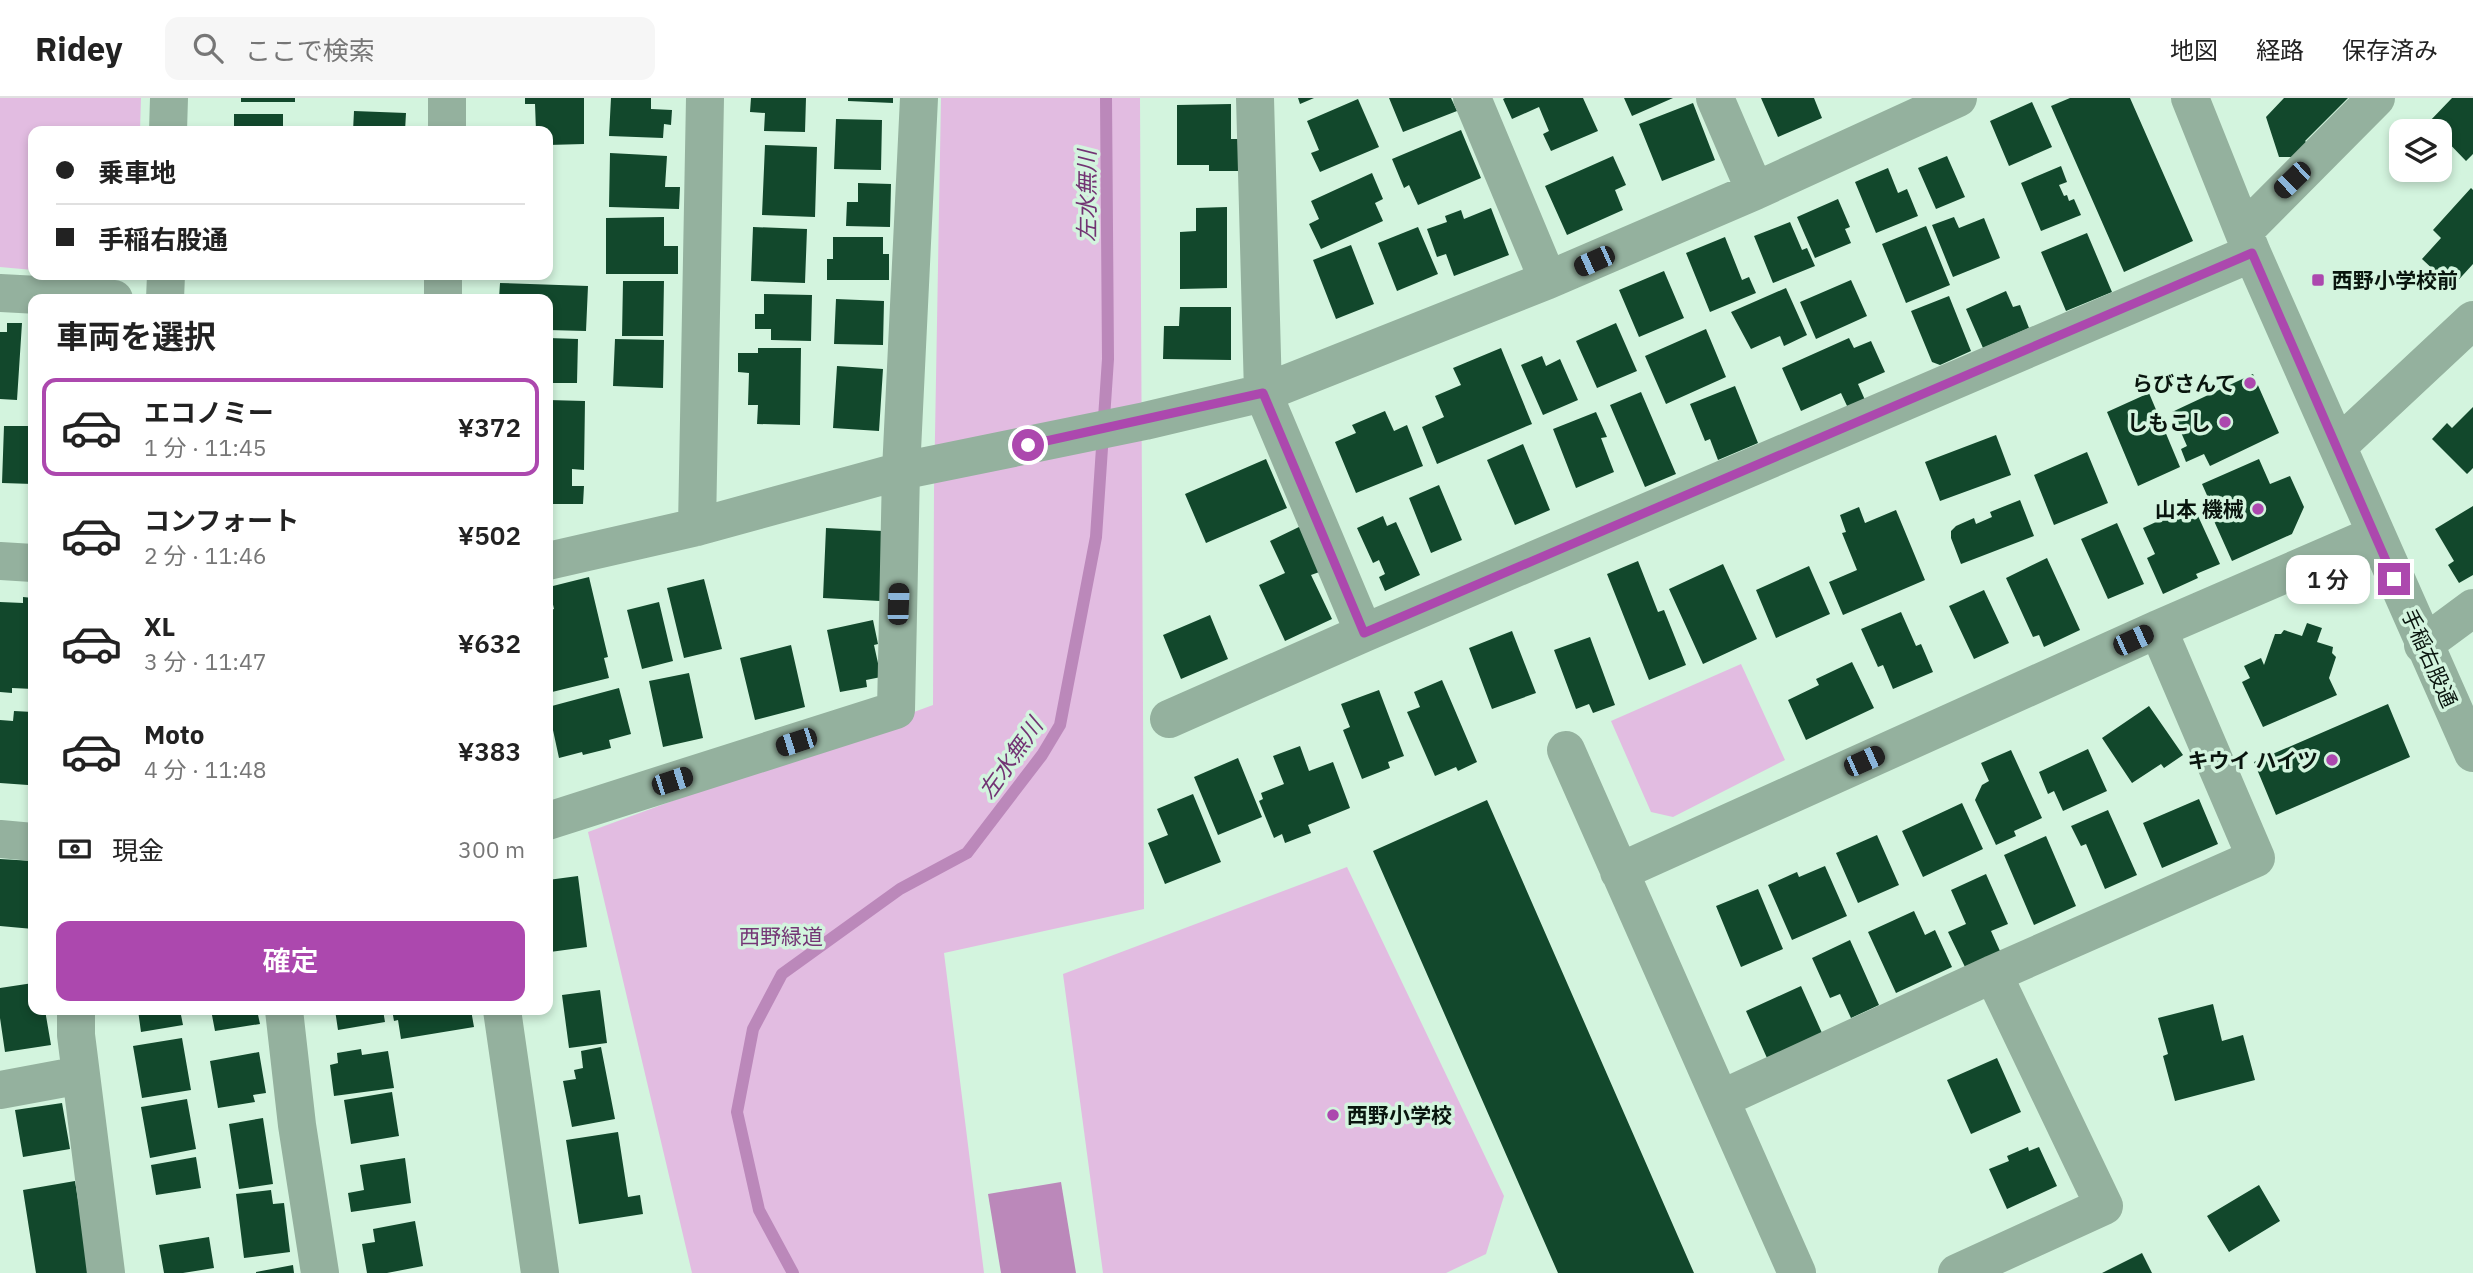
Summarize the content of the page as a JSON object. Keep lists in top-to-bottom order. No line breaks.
{"streets":{"street":["手稲右股通"]},"water":["左水無川"],"parks":["西野緑道"],"places":{"transit":["西野小学校前"],"other":["らびさんて","しもこし","山本 機械","キウイ ハイツ","西野小学校"]},"page":{"header":"Ridey","search":"ここで検索","nav":["地図","経路","保存済み"],"banner":["乗車地","手稲右股通"],"heading":"車両を選択","list":[{"name":"エコノミー","note":"1 分 · 11:45","value":"¥372"},{"name":"コンフォート","note":"2 分 · 11:46","value":"¥502"},{"name":"XL","note":"3 分 · 11:47","value":"¥632"},{"name":"Moto","note":"4 分 · 11:48","value":"¥383"}],"bubble":"1 分","pay":["現金","300 m"],"buttons":"確定"}}
